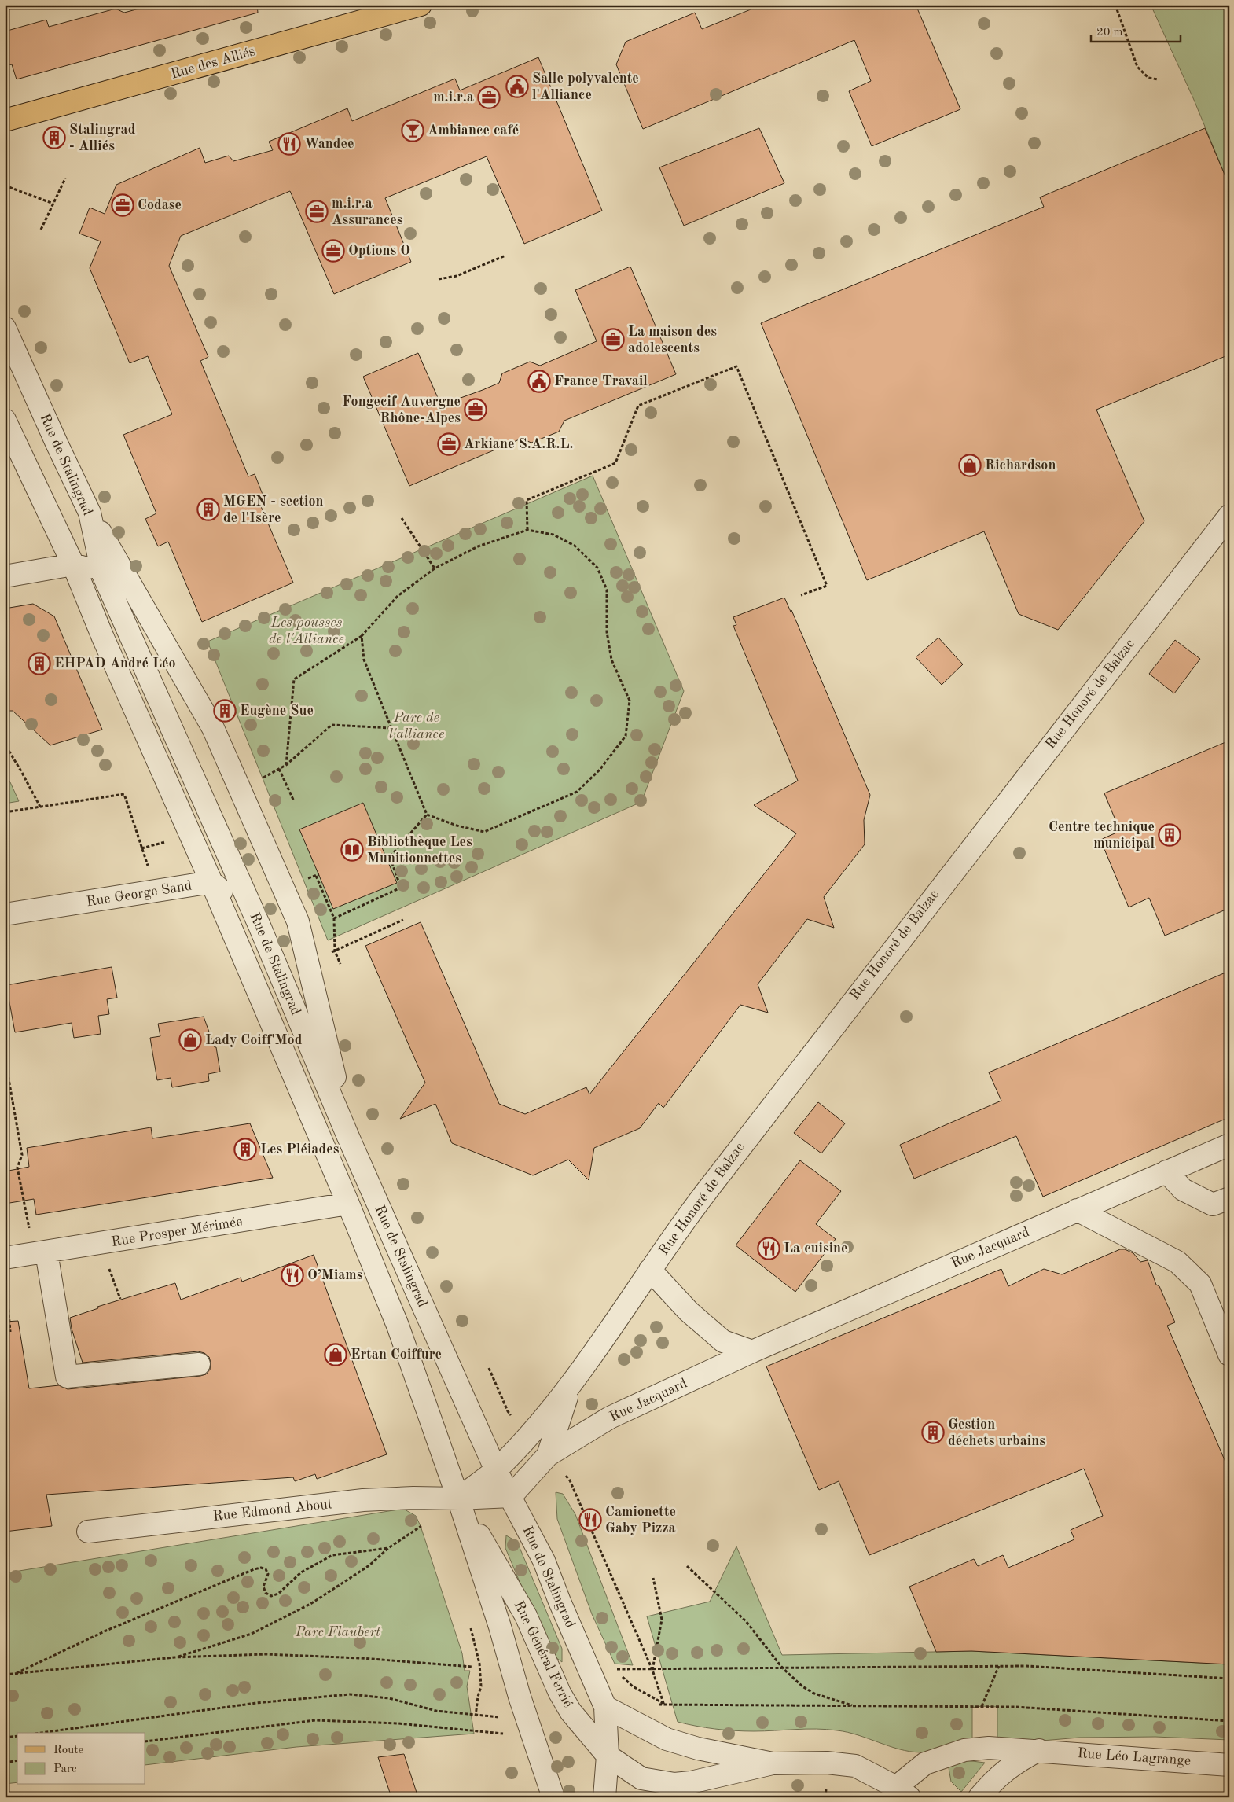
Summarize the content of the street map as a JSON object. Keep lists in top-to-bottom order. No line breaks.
{"streets":{"main road":["Rue des Alliés"],"street":["Rue de Stalingrad","Rue Honoré de Balzac","Rue George Sand","Rue Prosper Mérimée","Rue Jacquard","Rue Edmond About","Rue Général Ferrié","Rue Léo Lagrange"]},"crossings":[["Rue de Stalingrad","Rue Honoré de Balzac"],["Rue de Stalingrad","Rue George Sand"],["Rue de Stalingrad","Rue Prosper Mérimée"],["Rue de Stalingrad","Rue Edmond About"],["Rue de Stalingrad","Rue Général Ferrié"],["Rue Honoré de Balzac","Rue Jacquard"],["Rue Honoré de Balzac","Rue Edmond About"],["Rue Honoré de Balzac","Rue Général Ferrié"],["Rue Edmond About","Rue Général Ferrié"],["Rue Général Ferrié","Rue Léo Lagrange"]],"parks":["Les pousses de l'Alliance","Parc de l'alliance","Parc Flaubert"],"places":{"public building":["Salle polyvalente l'Alliance","France Travail"],"office":["m.i.r.a","Codase","m.i.r.a Assurances","Options O","La maison des adolescents","Fongecif Auvergne Rhône-Alpes","Arkiane S.A.R.L."],"bar":["Ambiance café"],"building":["Stalingrad - Alliés","MGEN - section de l'Isère","EHPAD André Léo","Eugène Sue","Centre technique municipal","Les Pléiades","Gestion déchets urbains"],"restaurant":["Wandee","La cuisine","O’Miams","Camionette Gaby Pizza"],"shop":["Richardson","Lady Coiff'Mod","Ertan Coiffure"],"library":["Bibliothèque Les Munitionnettes"]},"legend":["Route","Parc"],"scale_bar":"20 m"}
